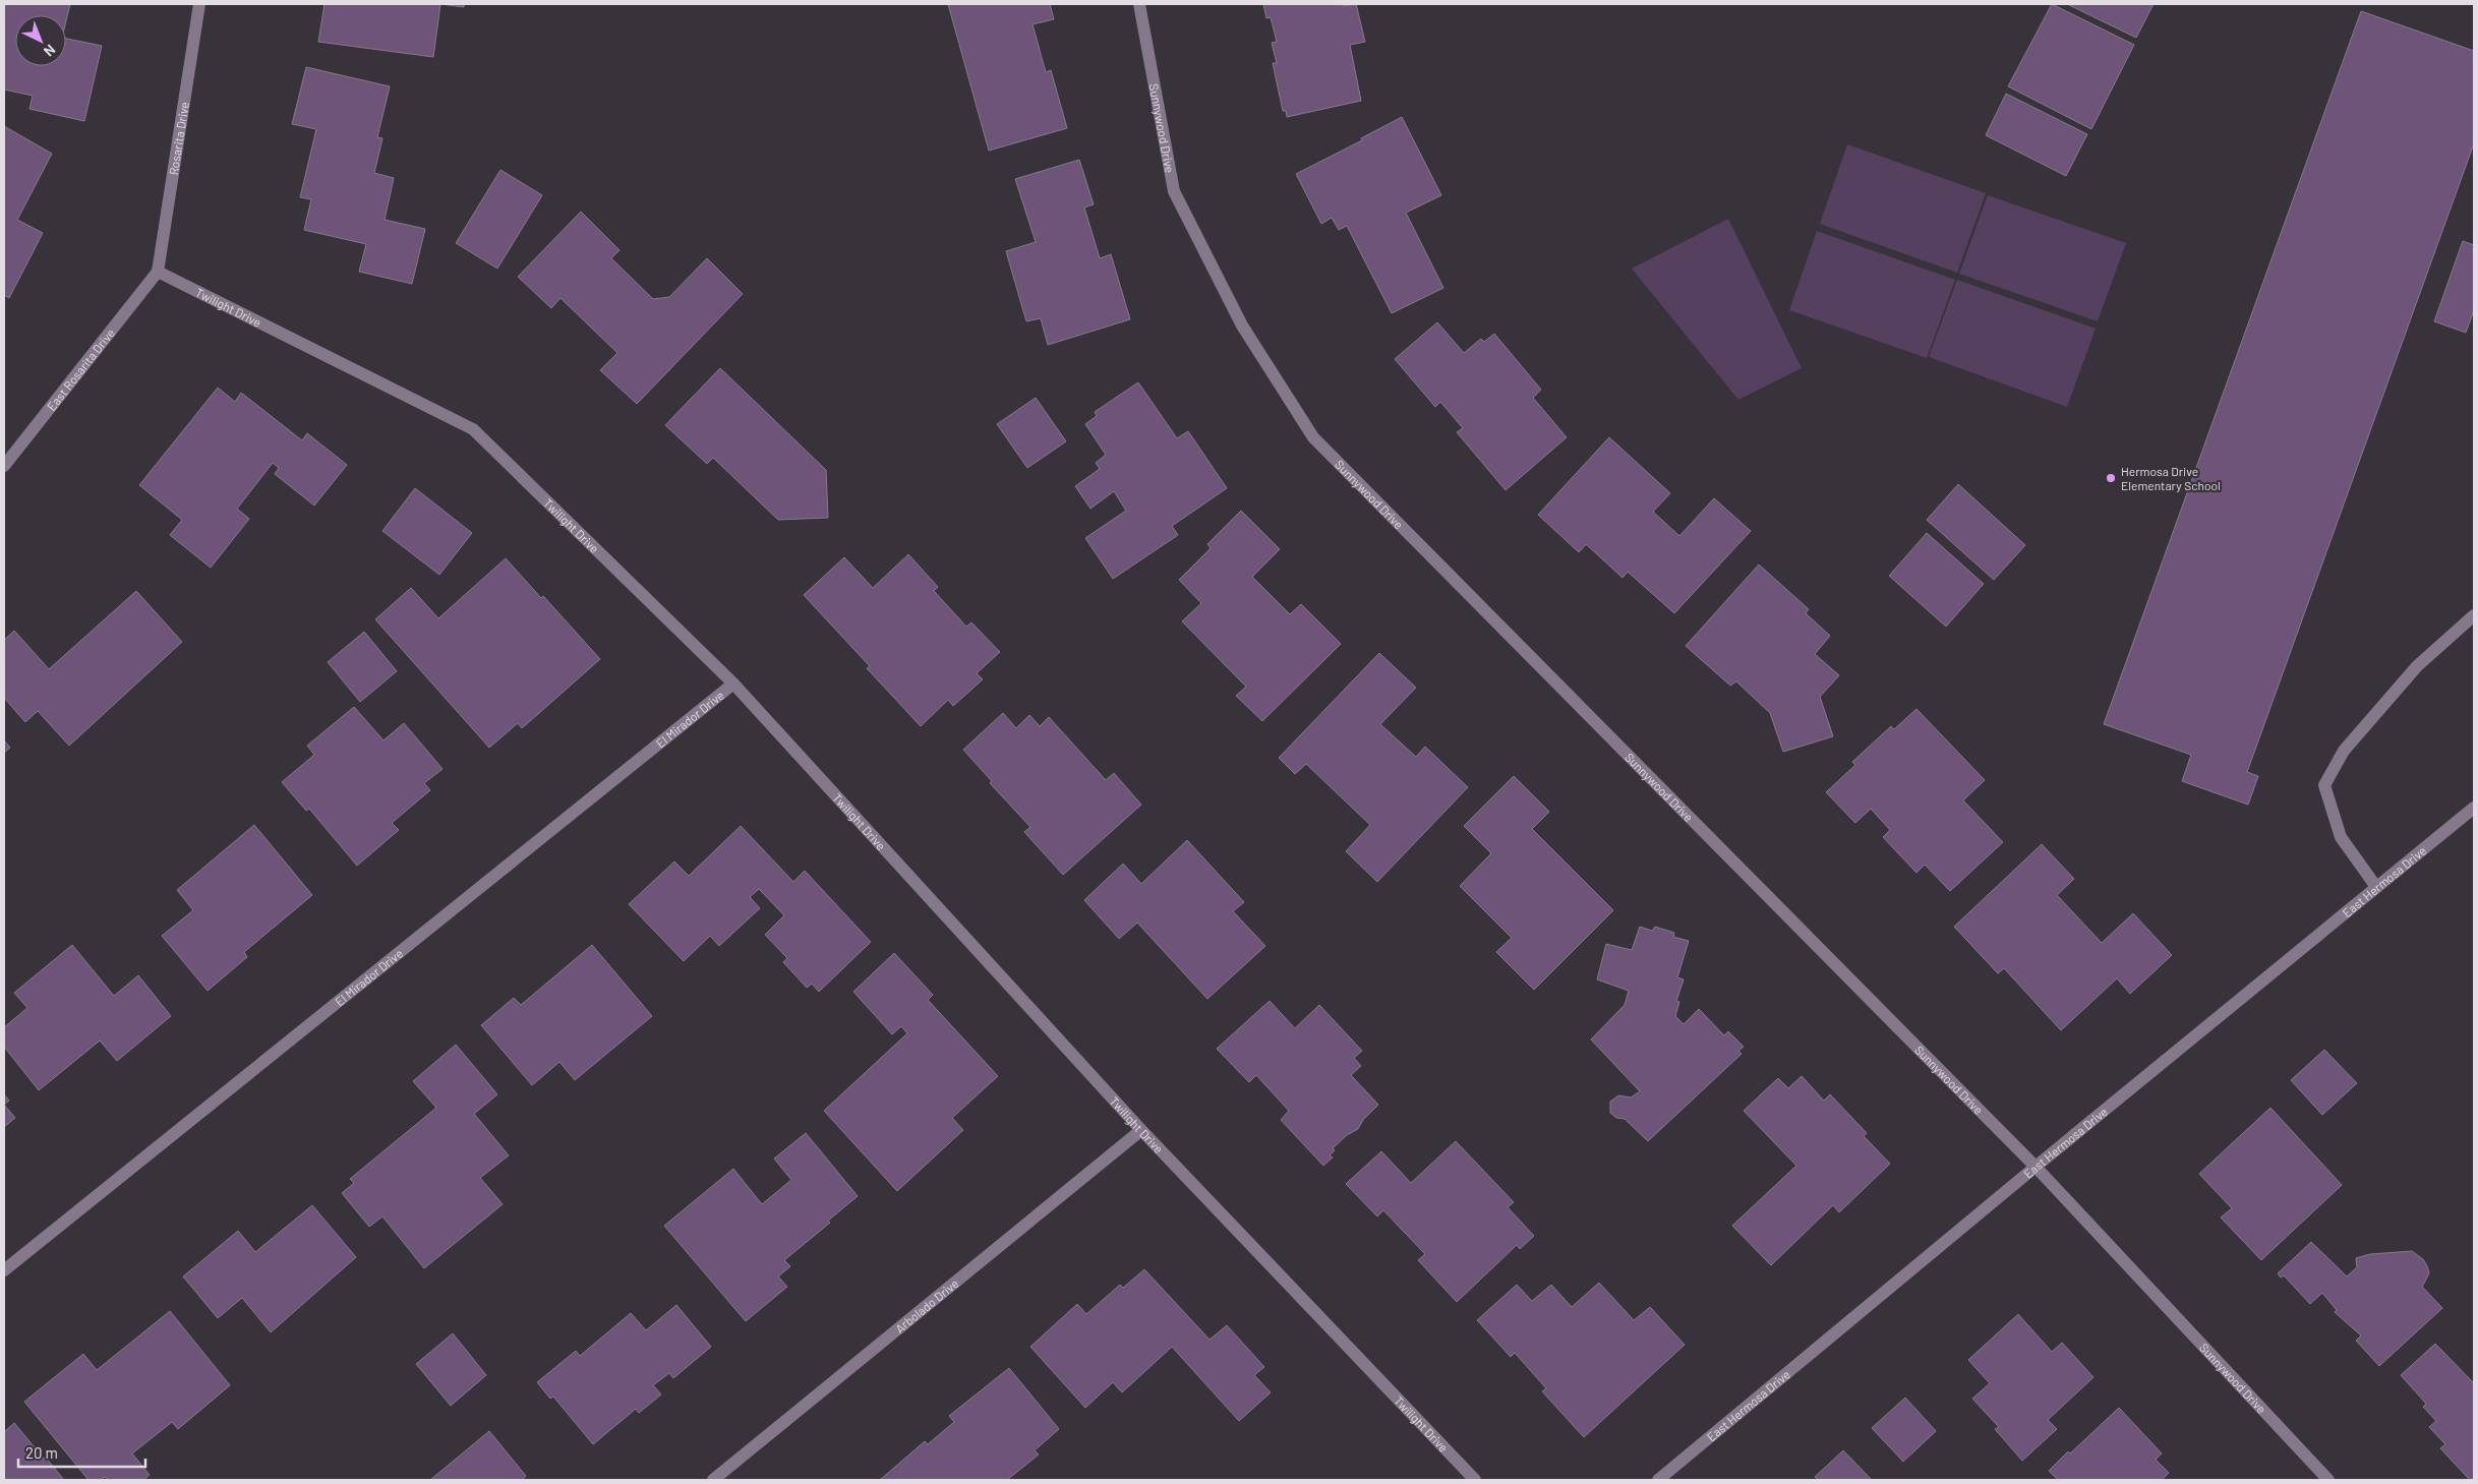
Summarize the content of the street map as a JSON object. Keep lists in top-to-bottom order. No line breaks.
{"streets":{"street":["Sunnywood Drive","Rosarita Drive","Twilight Drive","East Rosarita Drive","El Mirador Drive","East Hermosa Drive","Arbolado Drive"]},"crossings":[["Sunnywood Drive","East Hermosa Drive"],["Rosarita Drive","Twilight Drive"],["Rosarita Drive","East Rosarita Drive"],["Twilight Drive","East Rosarita Drive"],["Twilight Drive","El Mirador Drive"],["Twilight Drive","Arbolado Drive"]],"places":["Hermosa Drive Elementary School"],"scale_bar":"20 m","north":"bottom right"}
